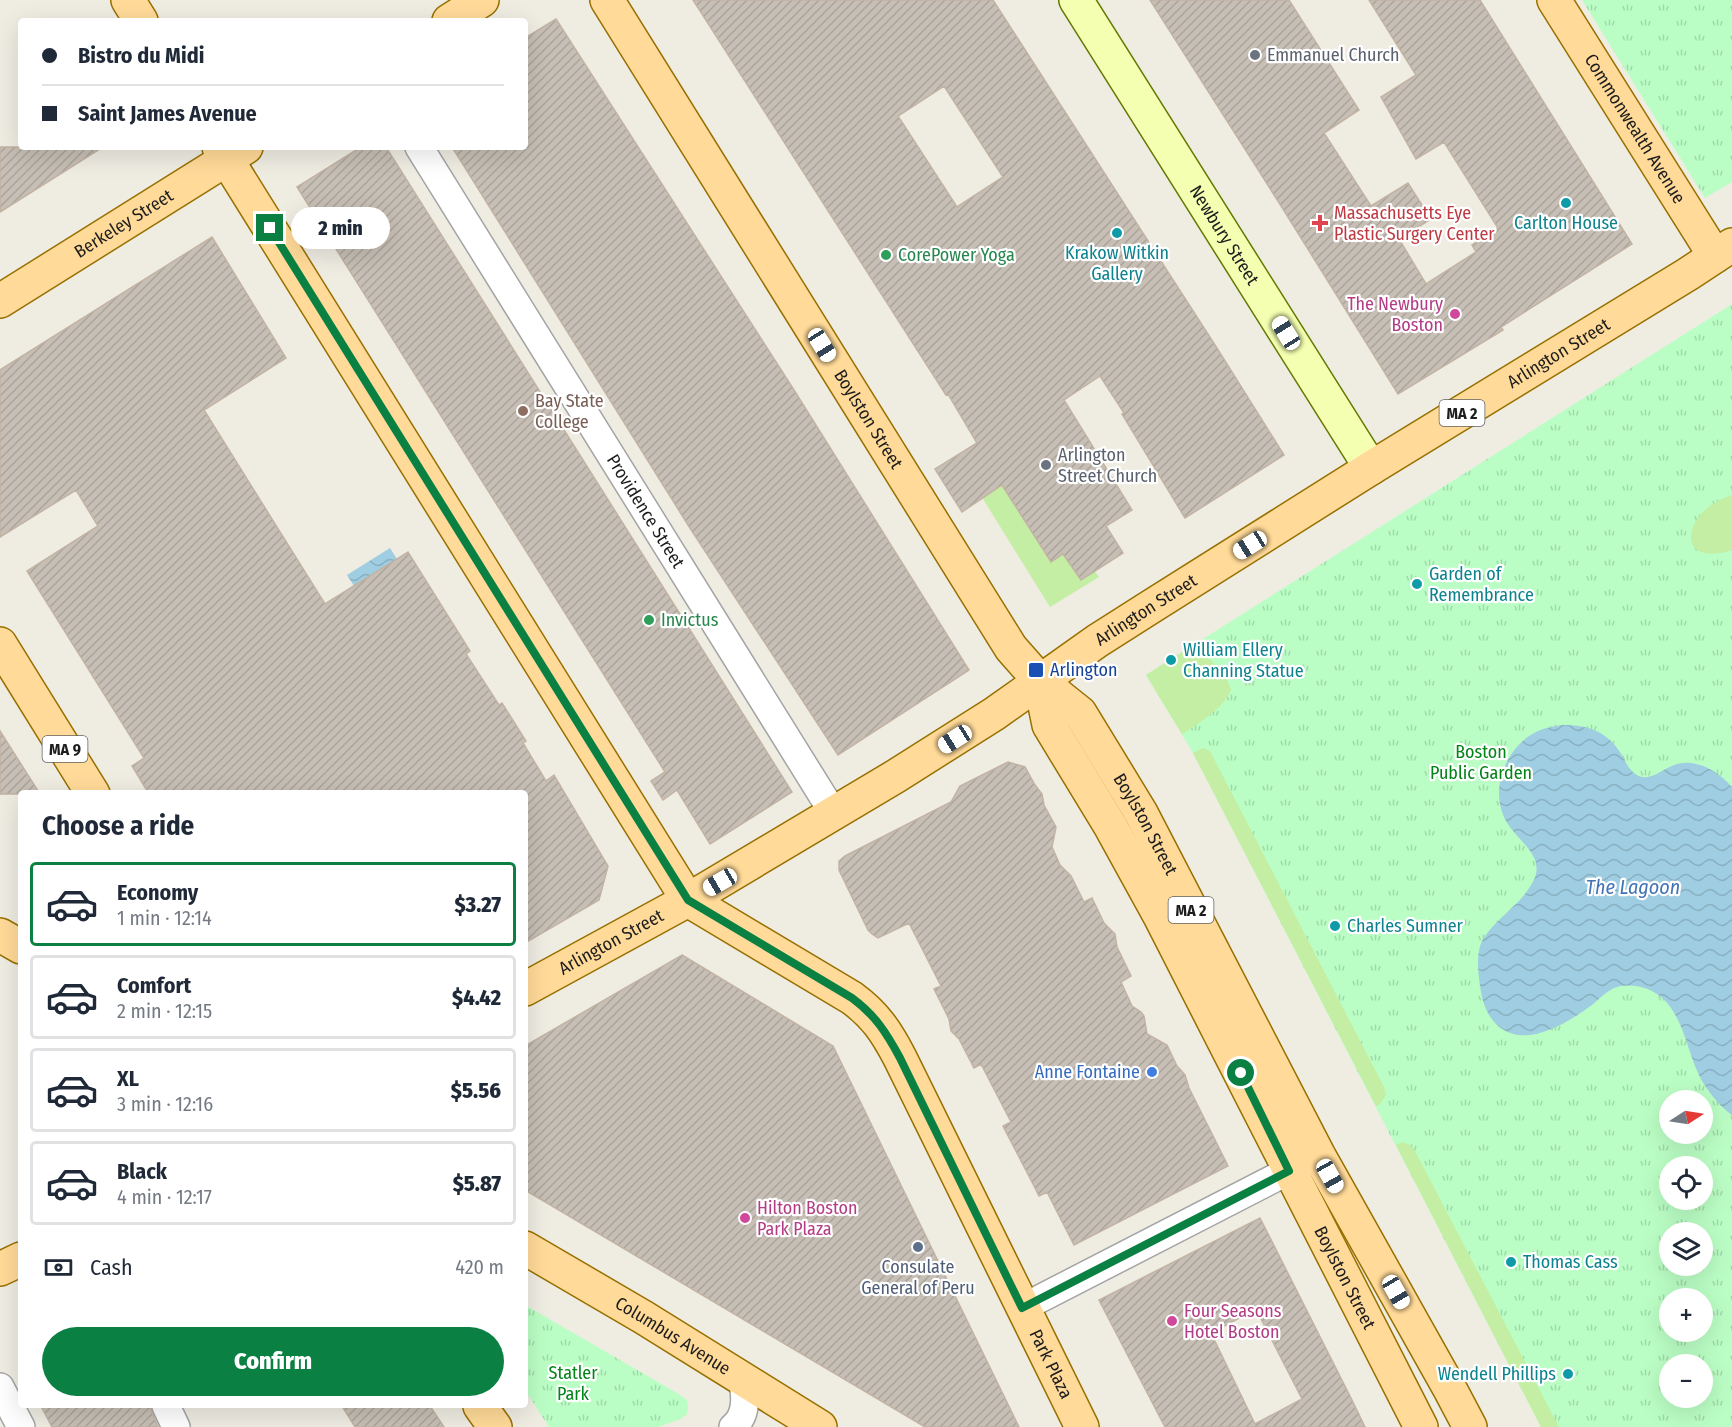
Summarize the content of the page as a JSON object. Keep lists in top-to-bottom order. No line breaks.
{"streets":{"main road":["Commonwealth Avenue","Berkeley Street","Newbury Street","Arlington Street","MA 2","Boylston Street","MA 9","Columbus Avenue","Park Plaza"],"street":["Providence Street"]},"crossings":[["Commonwealth Avenue","Arlington Street"],["Newbury Street","Arlington Street"],["Arlington Street","Boylston Street"],["Arlington Street","Providence Street"],["Arlington Street","Park Plaza"]],"water":["The Lagoon"],"parks":["Boston Public Garden","Statler Park"],"places":{"other":["Emmanuel Church","Carlton House","Krakow Witkin Gallery","CorePower Yoga","The Newbury Boston","Bay State College","Arlington Street Church","Garden of Remembrance","Invictus","William Ellery Channing Statue","Charles Sumner","Anne Fontaine","Hilton Boston Park Plaza","Consulate General of Peru","Thomas Cass","Four Seasons Hotel Boston","Wendell Phillips"],"health":["Massachusetts Eye Plastic Surgery Center"],"transit":["Arlington"]},"north":"right","page":{"banner":["Bistro du Midi","Saint James Avenue"],"bubble":"2 min","heading":"Choose a ride","list":[{"name":"Economy","note":"1 min · 12:14","value":"$3.27"},{"name":"Comfort","note":"2 min · 12:15","value":"$4.42"},{"name":"XL","note":"3 min · 12:16","value":"$5.56"},{"name":"Black","note":"4 min · 12:17","value":"$5.87"}],"map_buttons":["+","−"],"pay":["Cash","420 m"],"buttons":"Confirm"}}
